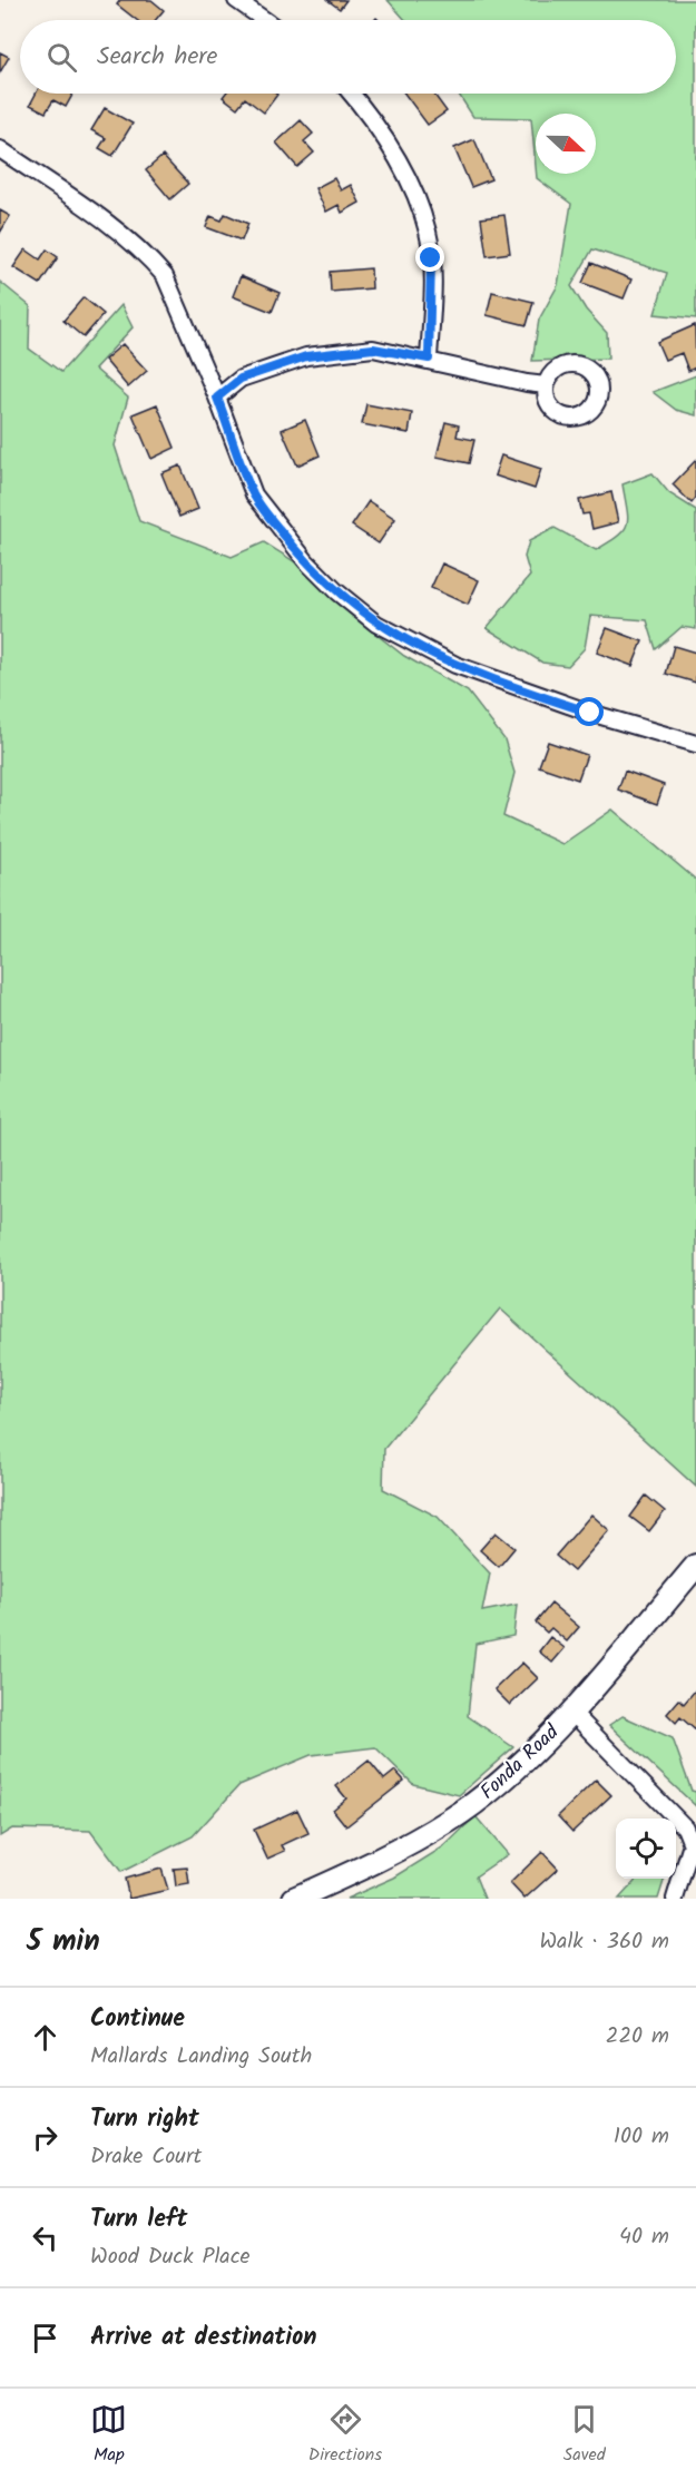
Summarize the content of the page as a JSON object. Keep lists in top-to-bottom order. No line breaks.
{"streets":{"street":["Fonda Road"]},"north":"right","page":{"search":"Search here","heading":["5 min","Walk · 360 m"],"list":[["Continue","Mallards Landing South","220 m"],["Turn right","Drake Court","100 m"],["Turn left","Wood Duck Place","40 m"],"Arrive at destination"],"nav":["Map","Directions","Saved"]}}
